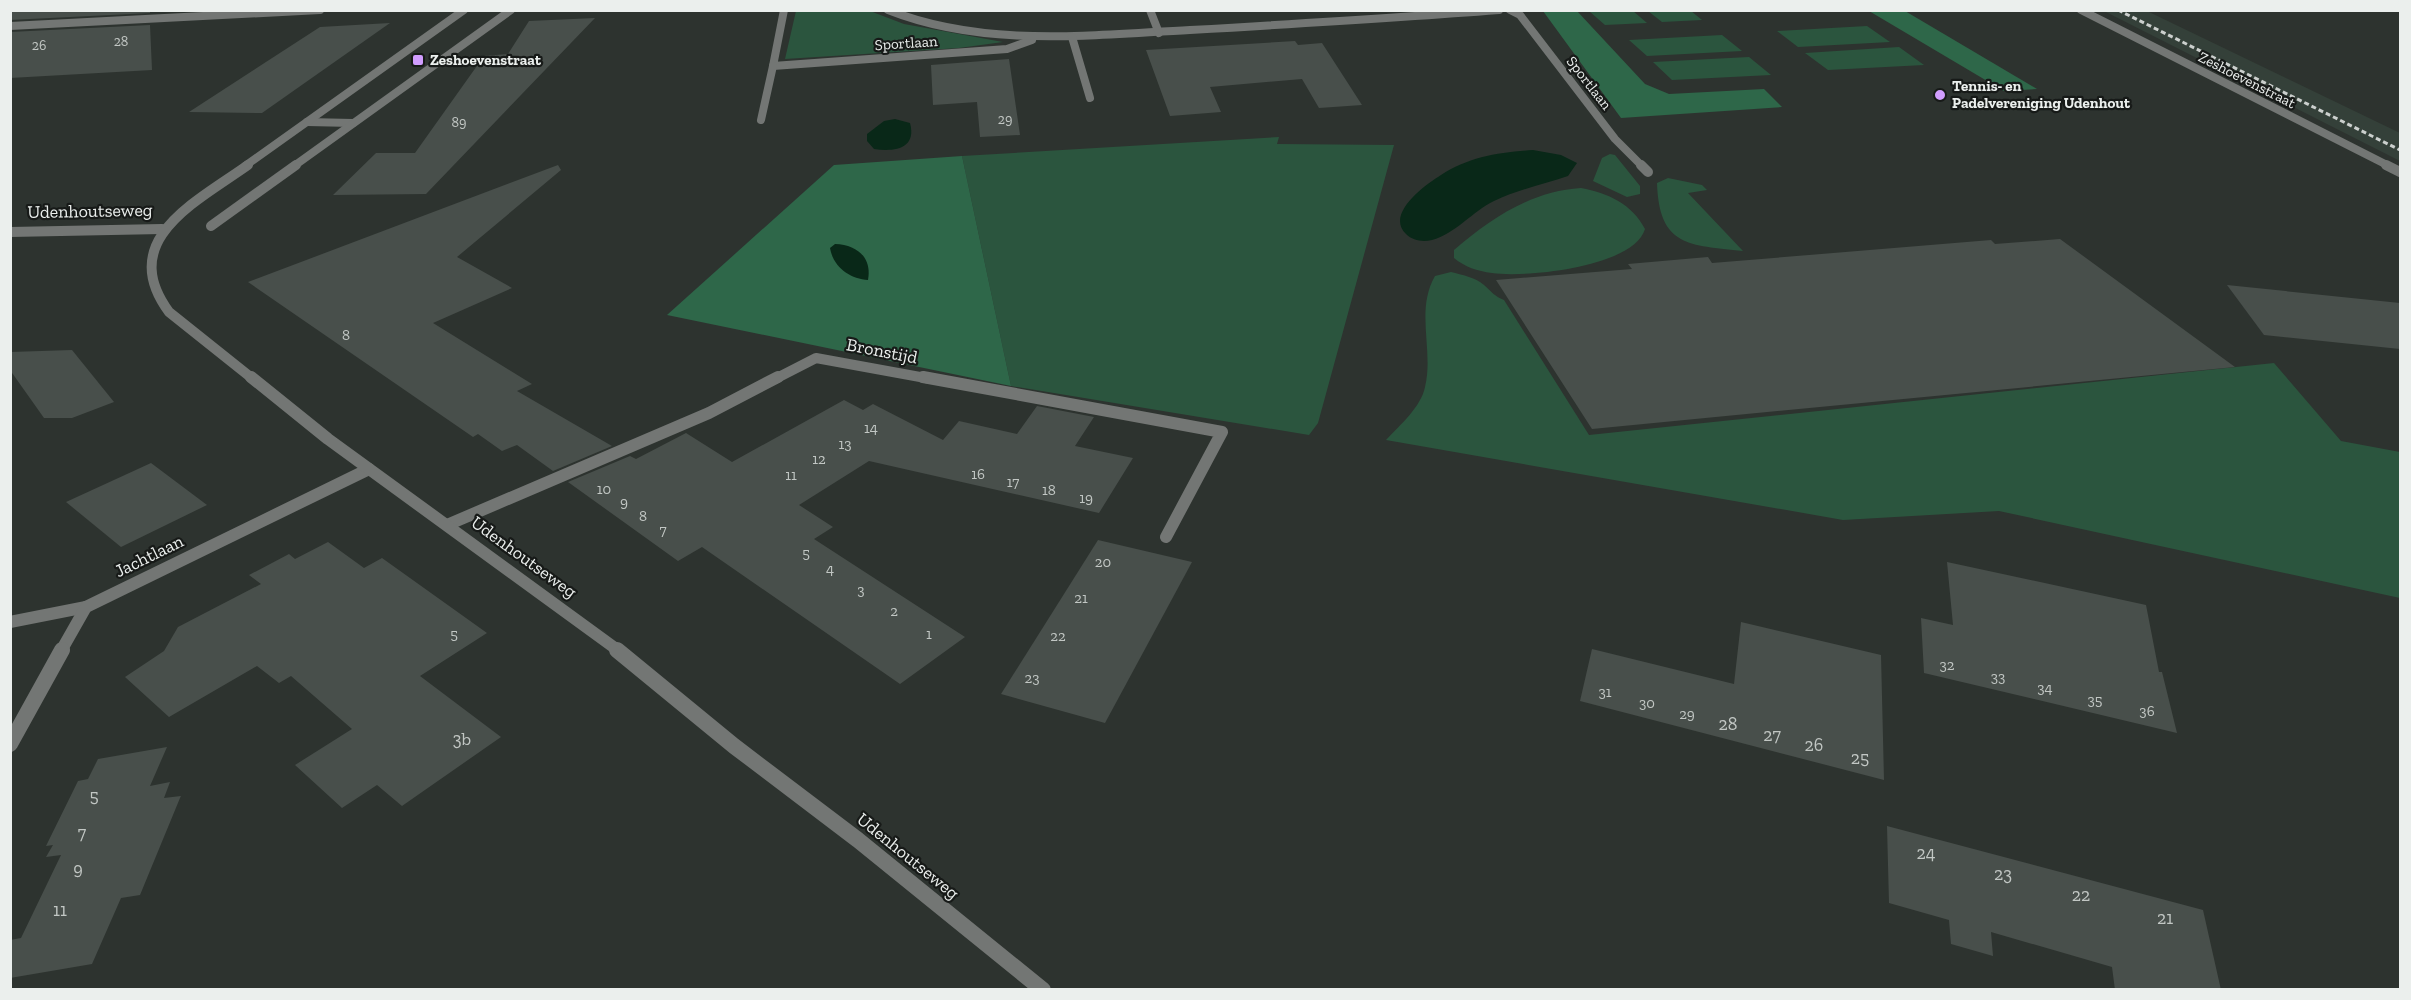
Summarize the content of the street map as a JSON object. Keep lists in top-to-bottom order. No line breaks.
{"streets":{"street":["Sportlaan","Zeshoevenstraat","Udenhoutseweg","Bronstijd","Jachtlaan"]},"crossings":[["Udenhoutseweg","Bronstijd"],["Udenhoutseweg","Jachtlaan"]],"places":{"transit":["Zeshoevenstraat"],"other":["Tennis- en Padelvereniging Udenhout"]},"house_numbers":["28","26","29","89","8","14","13","12","16","11","17","10","18","19","9","8","7","5","20","4","3","21","2","5","1","22","32","33","23","34","31","35","30","36","29","28","27","3b","26","25","5","7","24","9","23","22","11","21"]}
